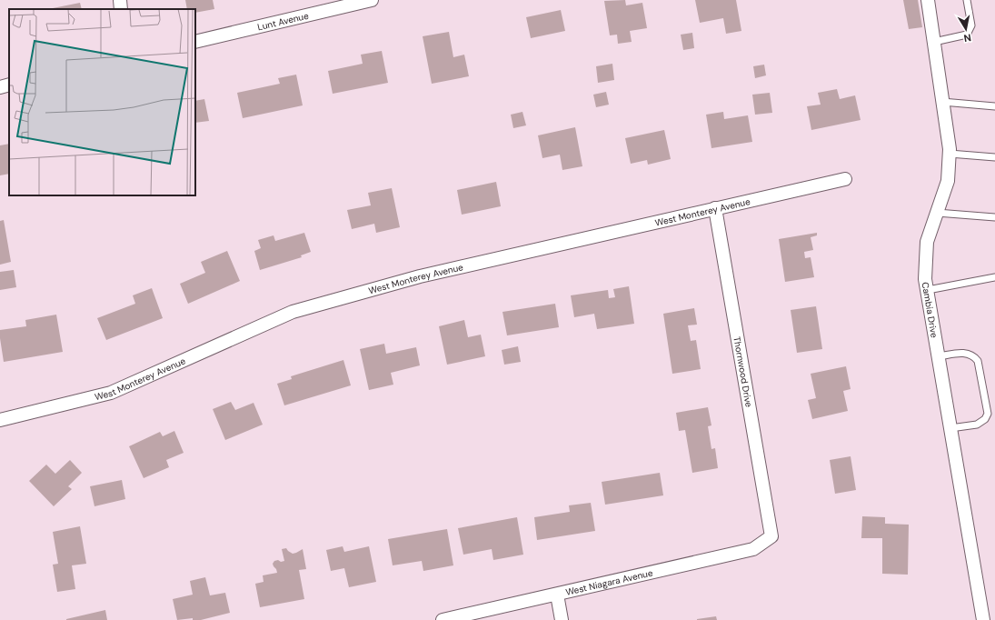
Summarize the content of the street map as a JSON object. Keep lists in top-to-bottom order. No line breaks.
{"streets":{"street":["Lunt Avenue","West Monterey Avenue","Cambia Drive","Thornwood Drive","West Niagara Avenue"]},"crossings":[["West Monterey Avenue","Thornwood Drive"],["Thornwood Drive","West Niagara Avenue"]],"north":"bottom"}
